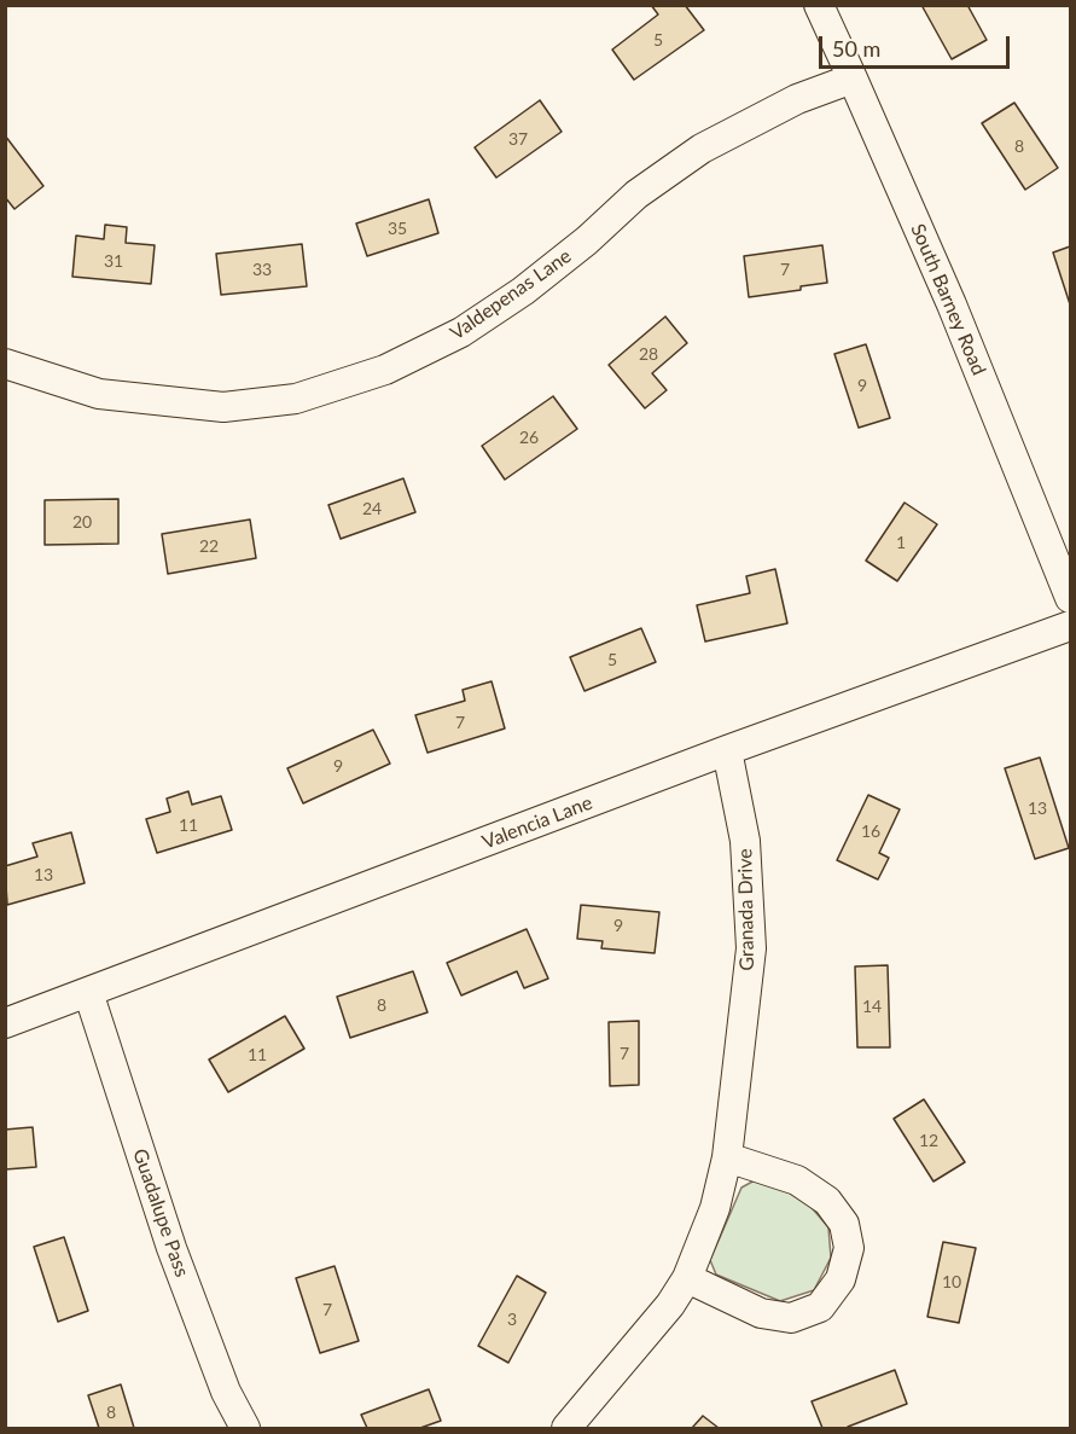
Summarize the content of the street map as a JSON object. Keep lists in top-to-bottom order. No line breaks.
{"streets":{"street":["Valdepenas Lane","South Barney Road","Valencia Lane","Granada Drive","Guadalupe Pass"]},"crossings":[["Valdepenas Lane","South Barney Road"],["Valencia Lane","Granada Drive"],["Valencia Lane","Guadalupe Pass"]],"house_numbers":["5","37","8","35","31","33","7","28","9","26","24","20","1","22","5","7","9","13","11","16","13","9","8","14","7","11","12","10","7","3","8"],"scale_bar":"50 m"}
